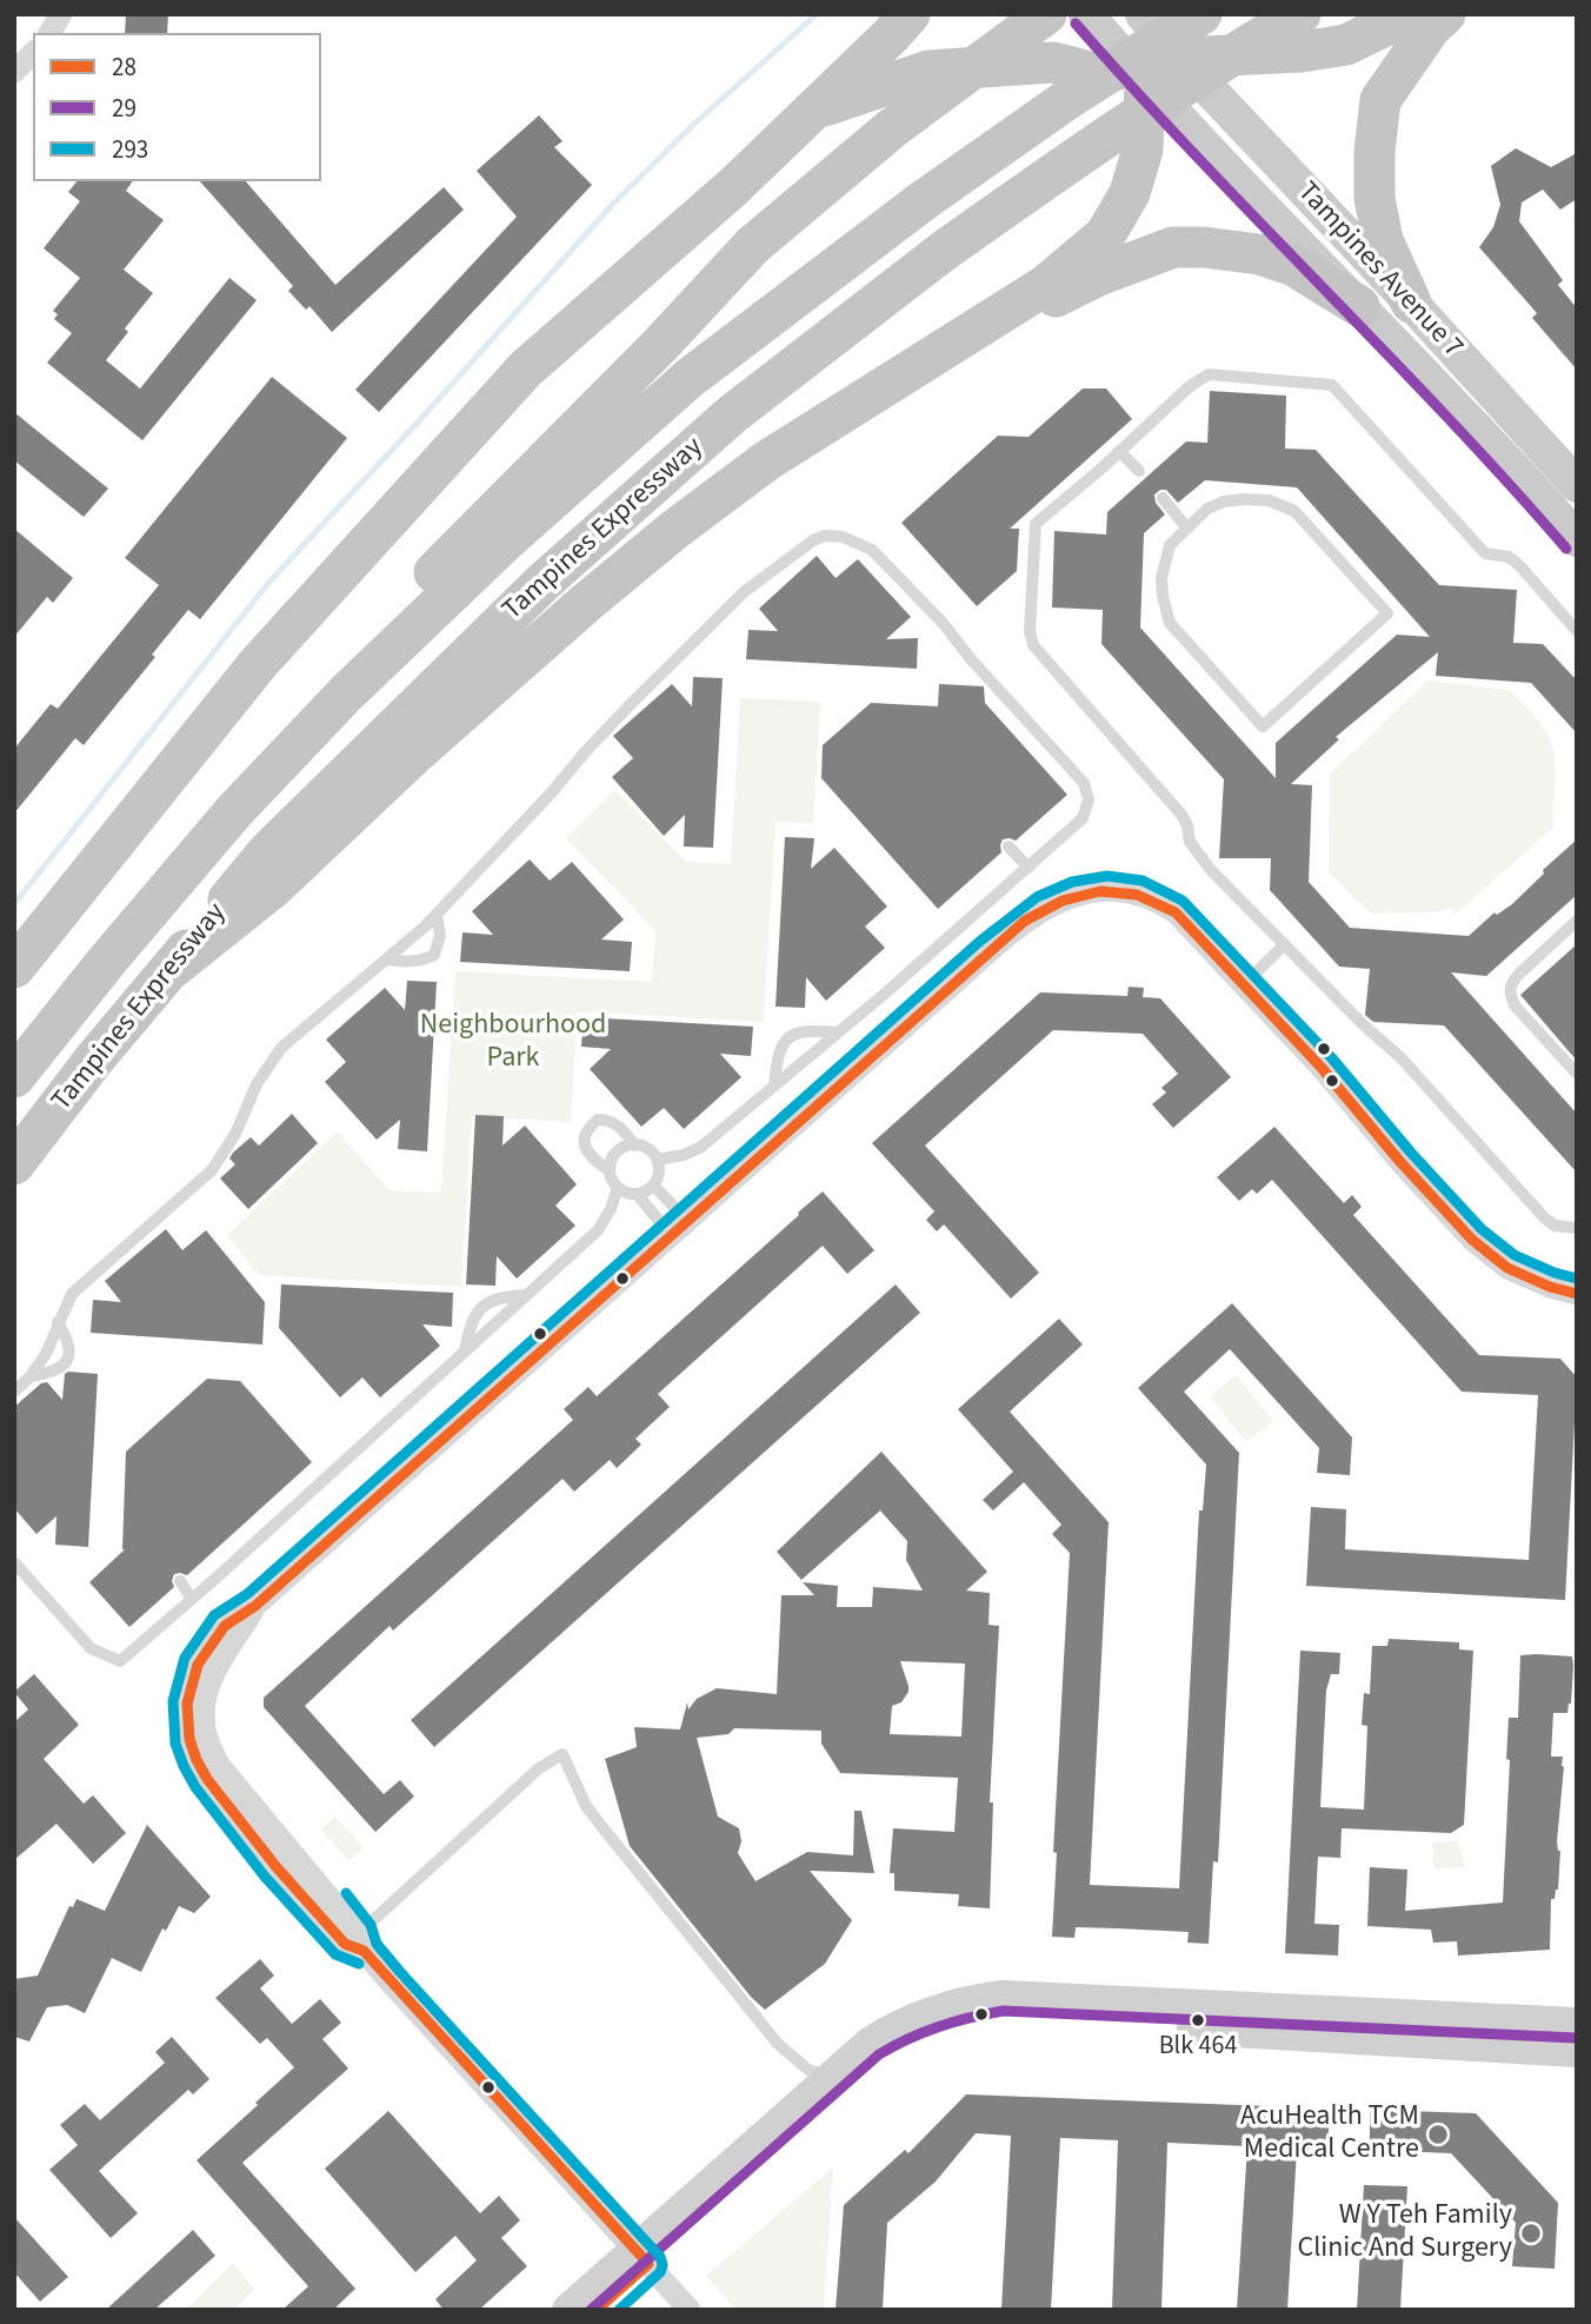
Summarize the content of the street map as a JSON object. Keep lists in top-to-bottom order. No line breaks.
{"streets":{"highway":["Tampines Expressway"],"main road":["Tampines Avenue 7"]},"parks":["Neighbourhood Park"],"places":["Blk 464","AcuHealth TCM Medical Centre","W Y Teh Family Clinic And Surgery"],"lines":["transit line 29","transit line 293","transit line 28"],"legend":["28","29","293"]}
